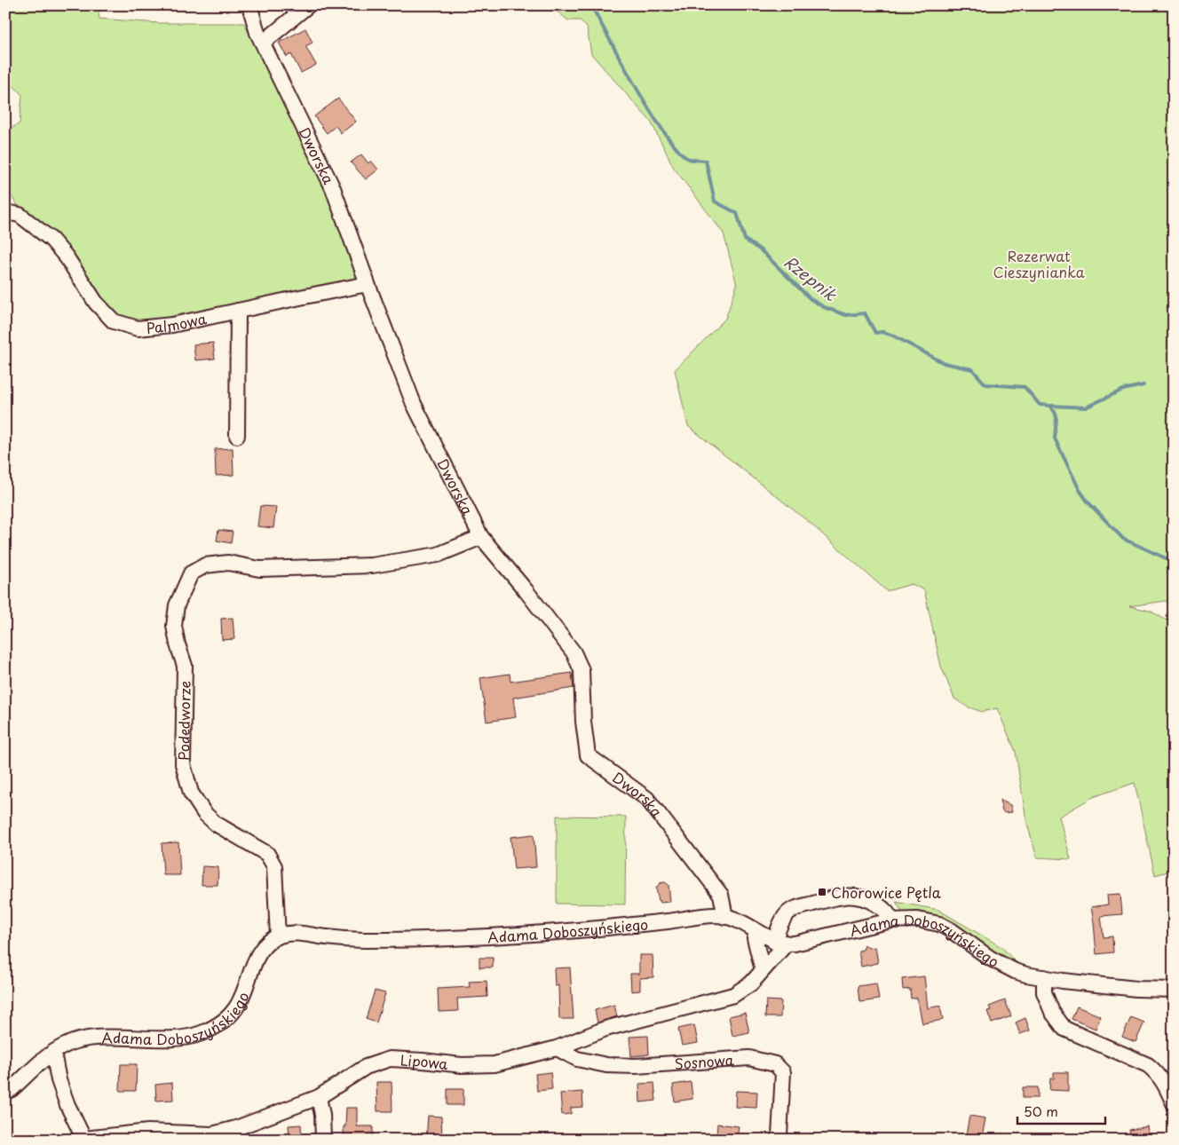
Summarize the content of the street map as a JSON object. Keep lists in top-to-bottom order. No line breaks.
{"streets":{"street":["Dworska","Palmowa","Podedworze","Adama Doboszyńskiego","Lipowa","Sosnowa"]},"crossings":[["Dworska","Palmowa"],["Dworska","Podedworze"],["Dworska","Adama Doboszyńskiego"],["Podedworze","Adama Doboszyńskiego"],["Adama Doboszyńskiego","Lipowa"],["Lipowa","Sosnowa"]],"water":["Rzepnik"],"parks":["Rezerwat Cieszynianka"],"places":{"transit":["Chorowice Pętla"]},"scale_bar":"50 m"}
